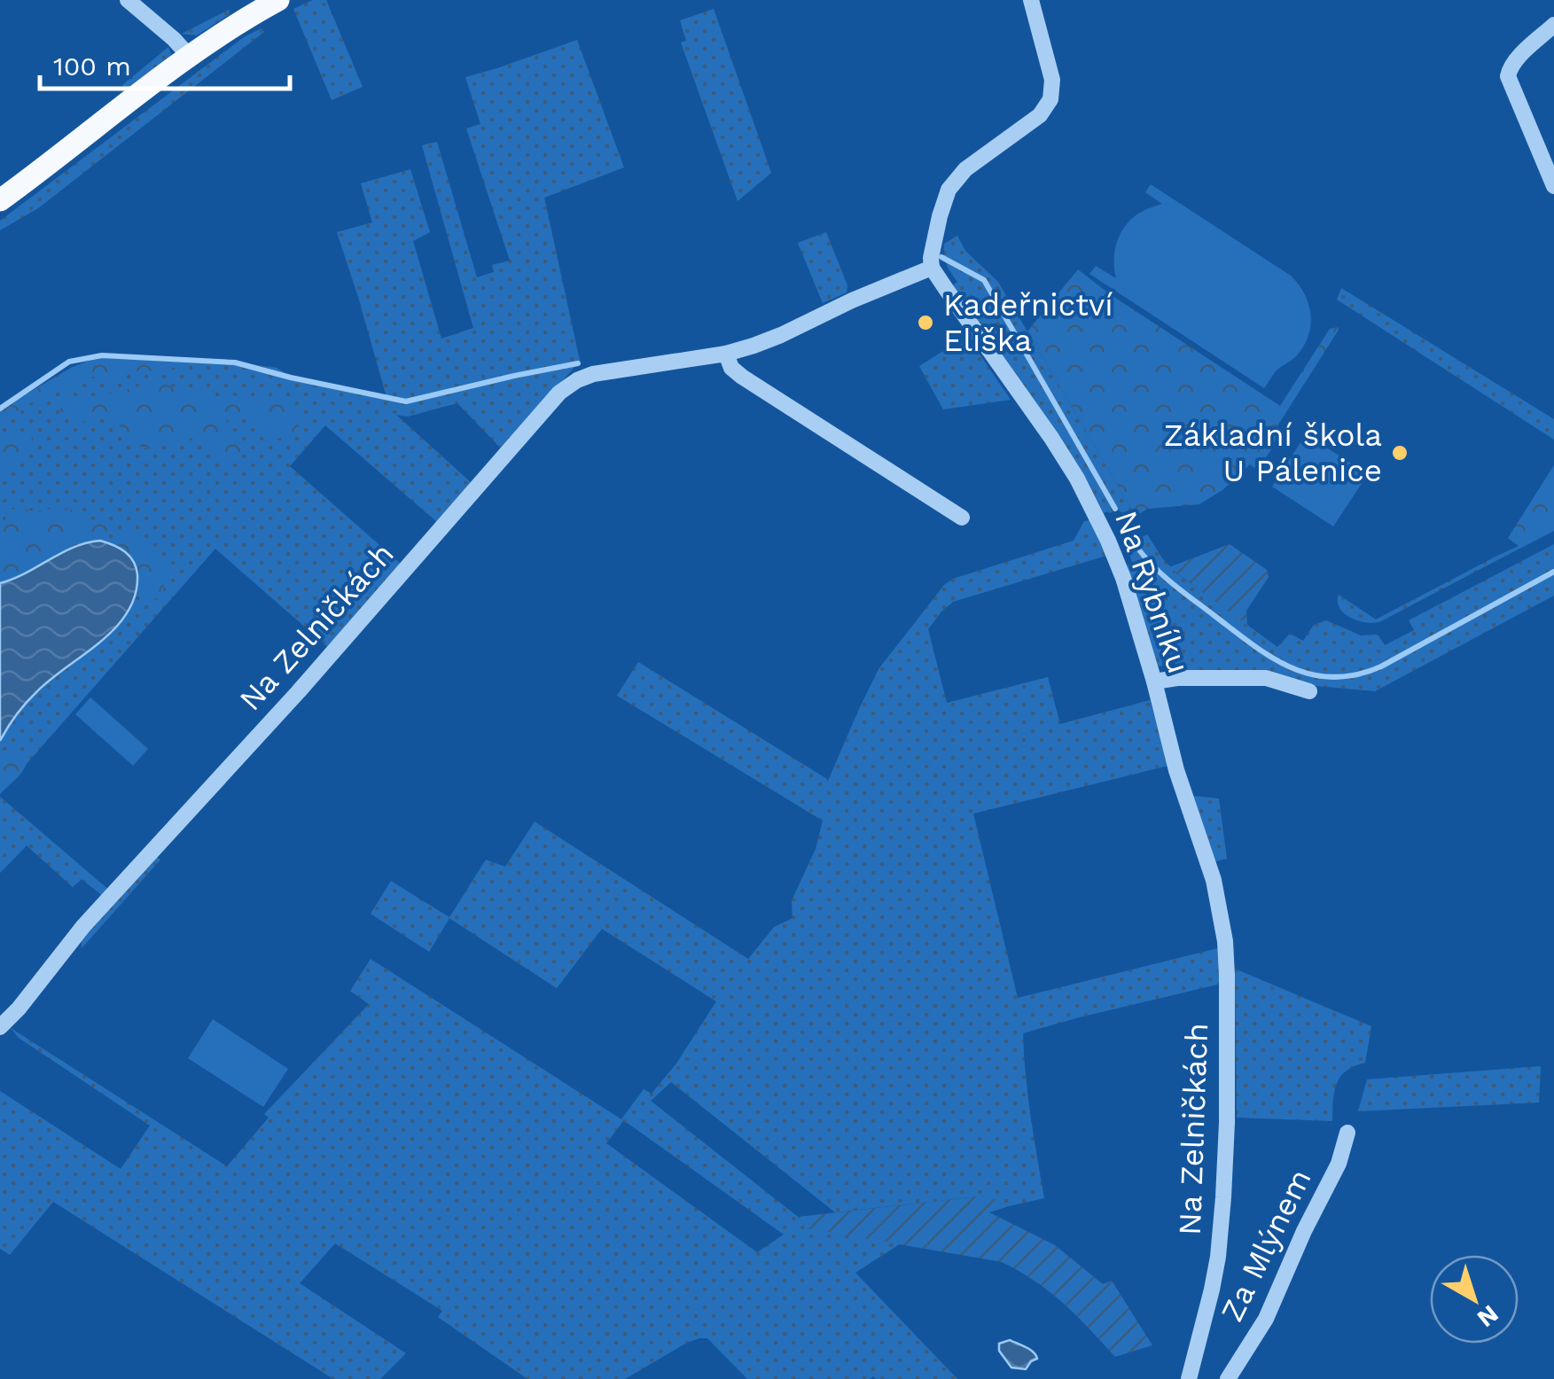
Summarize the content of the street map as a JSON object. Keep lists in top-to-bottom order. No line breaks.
{"streets":{"street":["Na Rybníku","Na Zelničkách","Za Mlýnem"]},"crossings":[["Na Rybníku","Na Zelničkách"]],"places":["Kadeřnictví Eliška","Základní škola U Pálenice"],"scale_bar":"100 m","north":"bottom right"}
